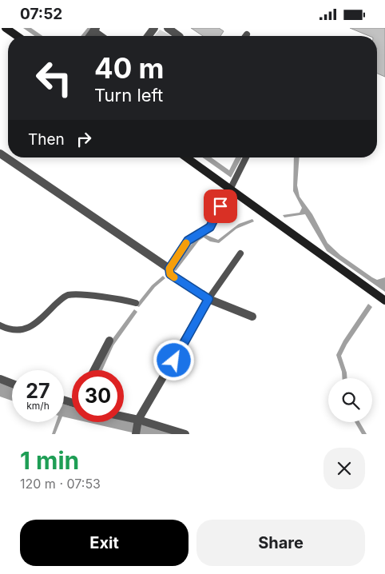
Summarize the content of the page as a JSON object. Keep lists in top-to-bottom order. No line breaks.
{"page":{"status":"07:52","turn":["40 m","Turn left"],"then":"Then","speed":"27 km/h","limit":"30","heading":["1 min","120 m · 07:53"],"buttons":["Exit","Share"]}}
